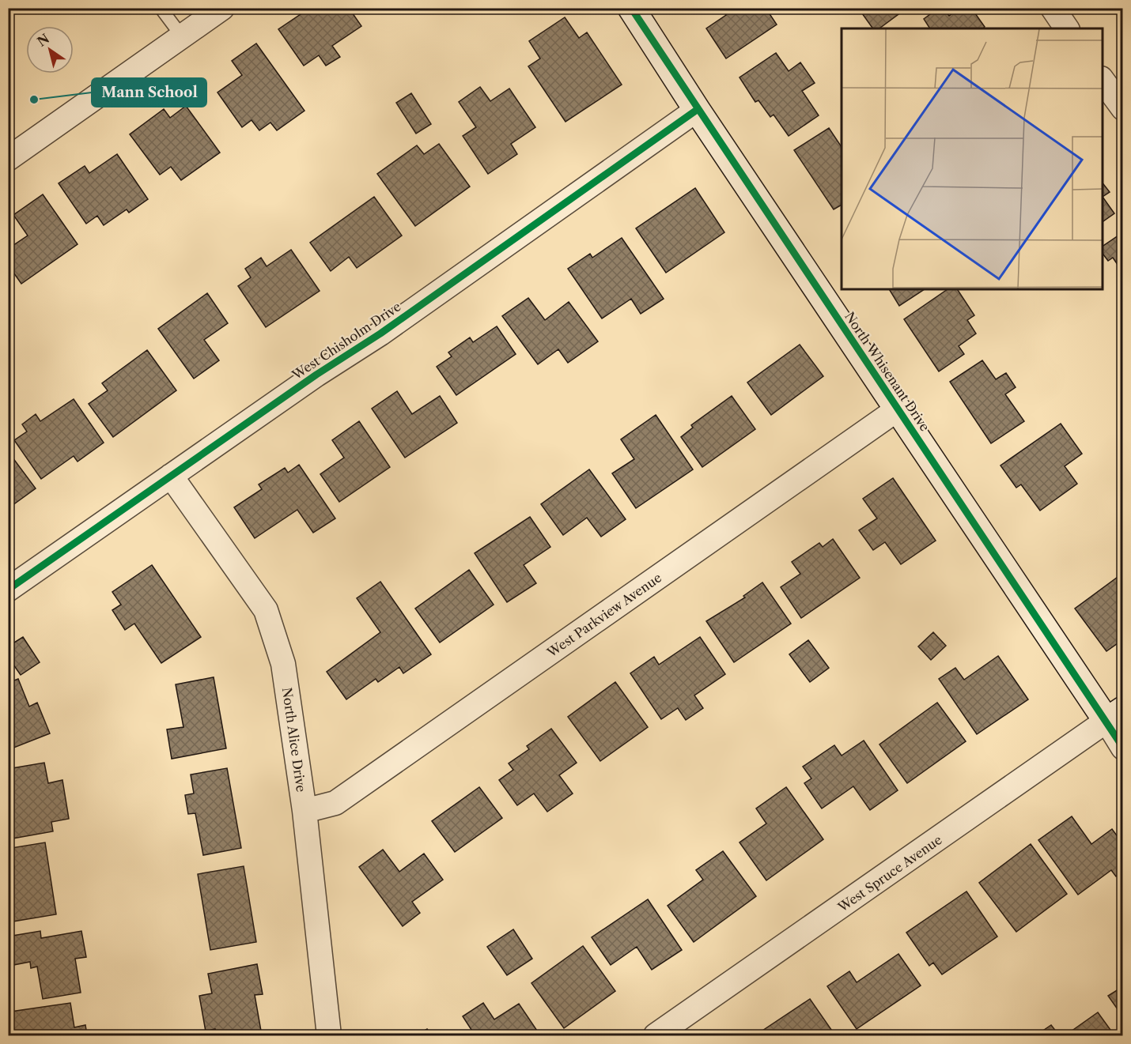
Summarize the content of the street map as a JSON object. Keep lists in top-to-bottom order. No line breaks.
{"streets":{"street":["West Chisholm Drive","North Whisenant Drive","West Parkview Avenue","North Alice Drive","West Spruce Avenue"]},"crossings":[["West Chisholm Drive","North Whisenant Drive"],["West Chisholm Drive","North Alice Drive"],["North Whisenant Drive","West Parkview Avenue"],["North Whisenant Drive","West Spruce Avenue"],["West Parkview Avenue","North Alice Drive"]],"places":["Mann School"],"north":"top left"}
